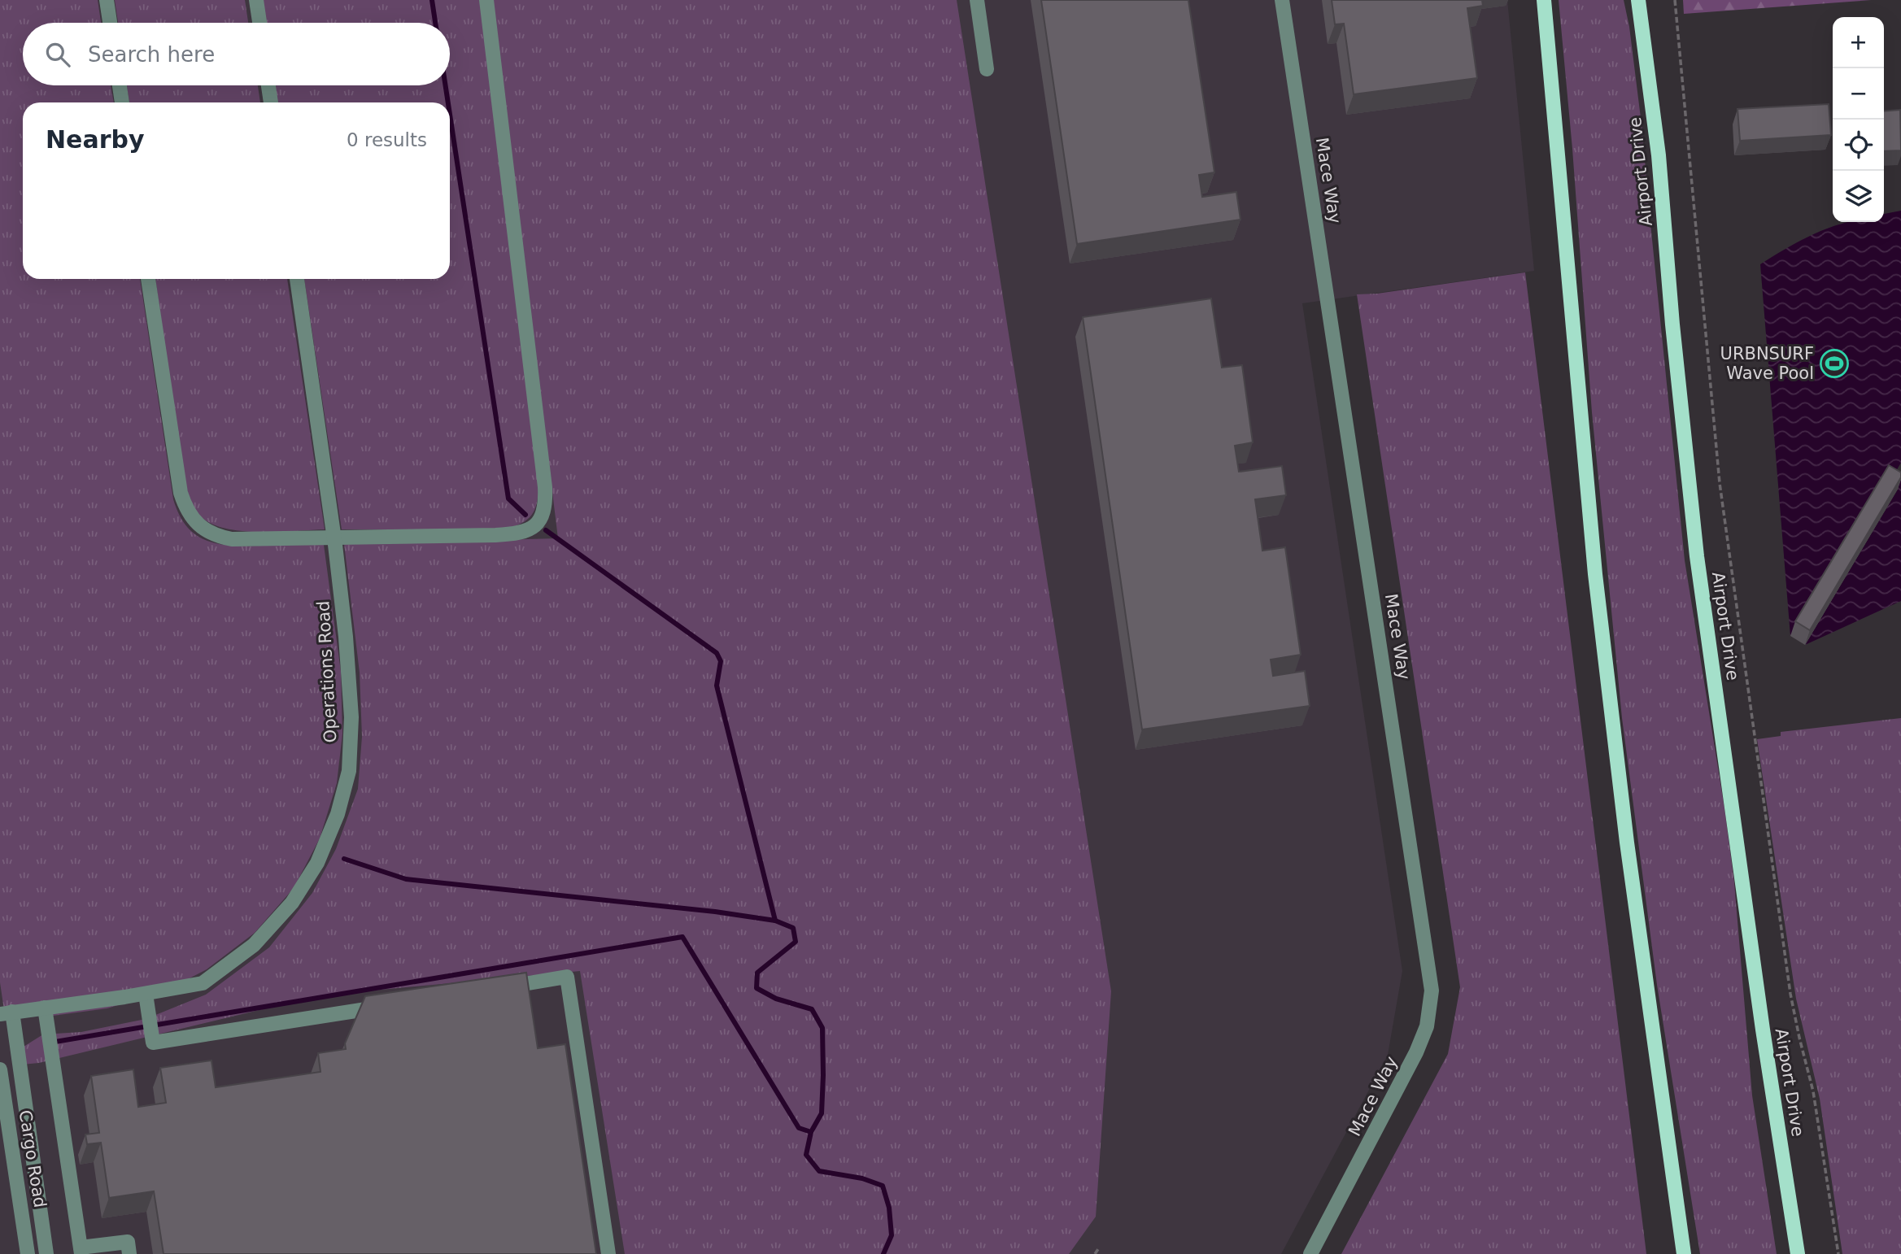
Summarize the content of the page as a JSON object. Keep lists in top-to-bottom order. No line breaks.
{"streets":{"main road":["Airport Drive"],"street":["Mace Way","Operations Road","Cargo Road"]},"places":{"sports":["URBNSURF Wave Pool"]},"page":{"map_buttons":["+","−"],"search":"Search here","heading":["Nearby","0 results"]}}
